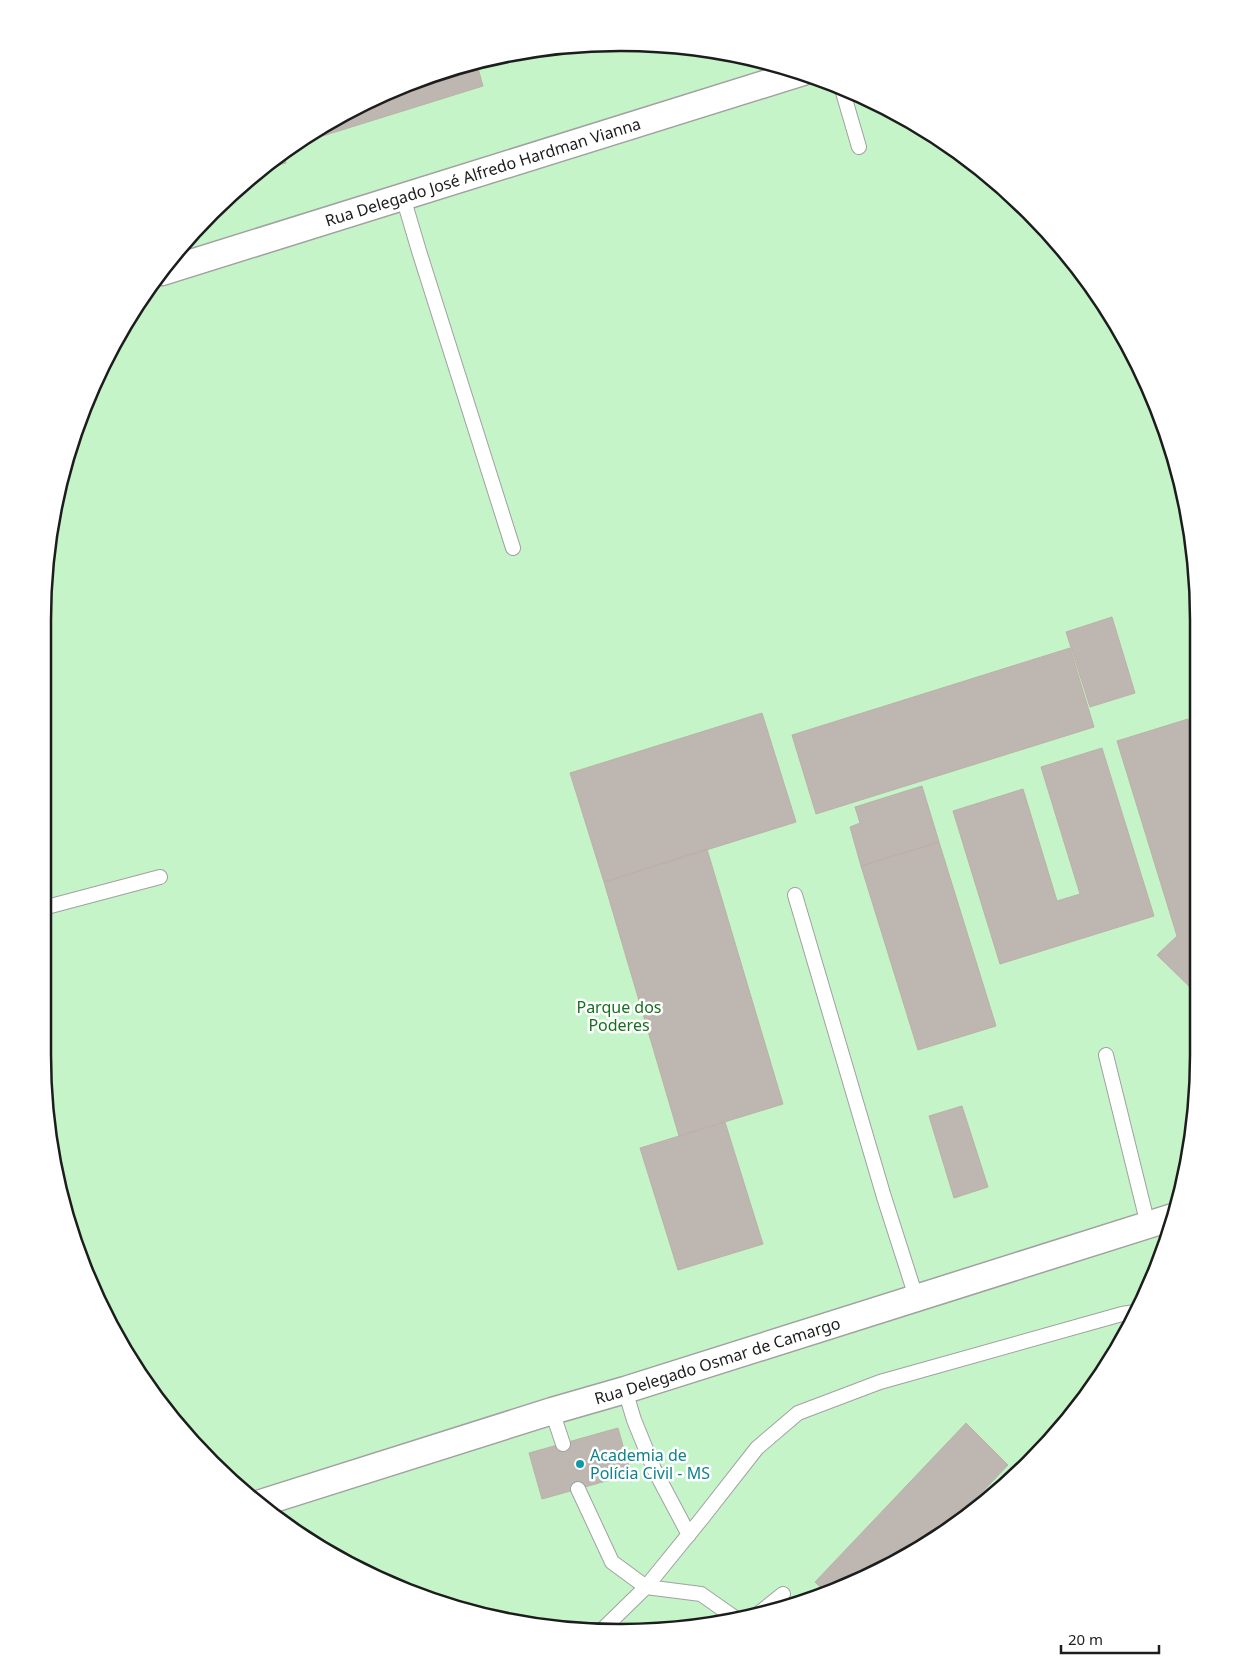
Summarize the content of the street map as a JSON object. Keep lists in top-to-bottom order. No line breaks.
{"streets":{"street":["Rua Delegado José Alfredo Hardman Vianna","Rua Delegado Osmar de Camargo"]},"parks":["Parque dos Poderes"],"places":["Academia de Polícia Civil - MS"],"scale_bar":"20 m"}
